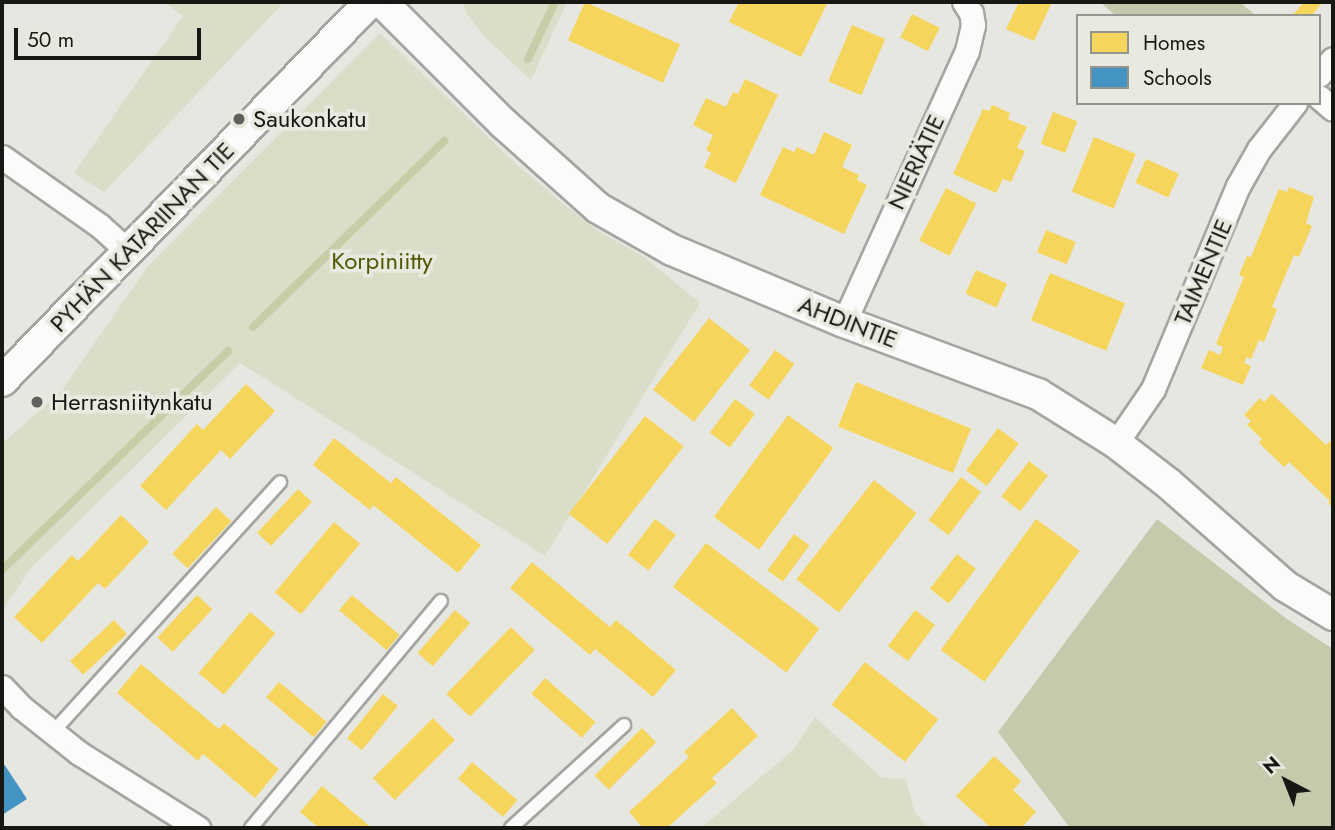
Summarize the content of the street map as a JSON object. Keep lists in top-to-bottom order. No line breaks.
{"streets":{"street":["NIERIÄTIE","PYHÄN KATARIINAN TIE","TAIMENTIE","AHDINTIE"]},"crossings":[["NIERIÄTIE","AHDINTIE"],["TAIMENTIE","AHDINTIE"]],"parks":["Korpiniitty"],"places":["Saukonkatu","Herrasniitynkatu"],"legend":["Homes","Schools"],"scale_bar":"50 m","north":"top left"}
